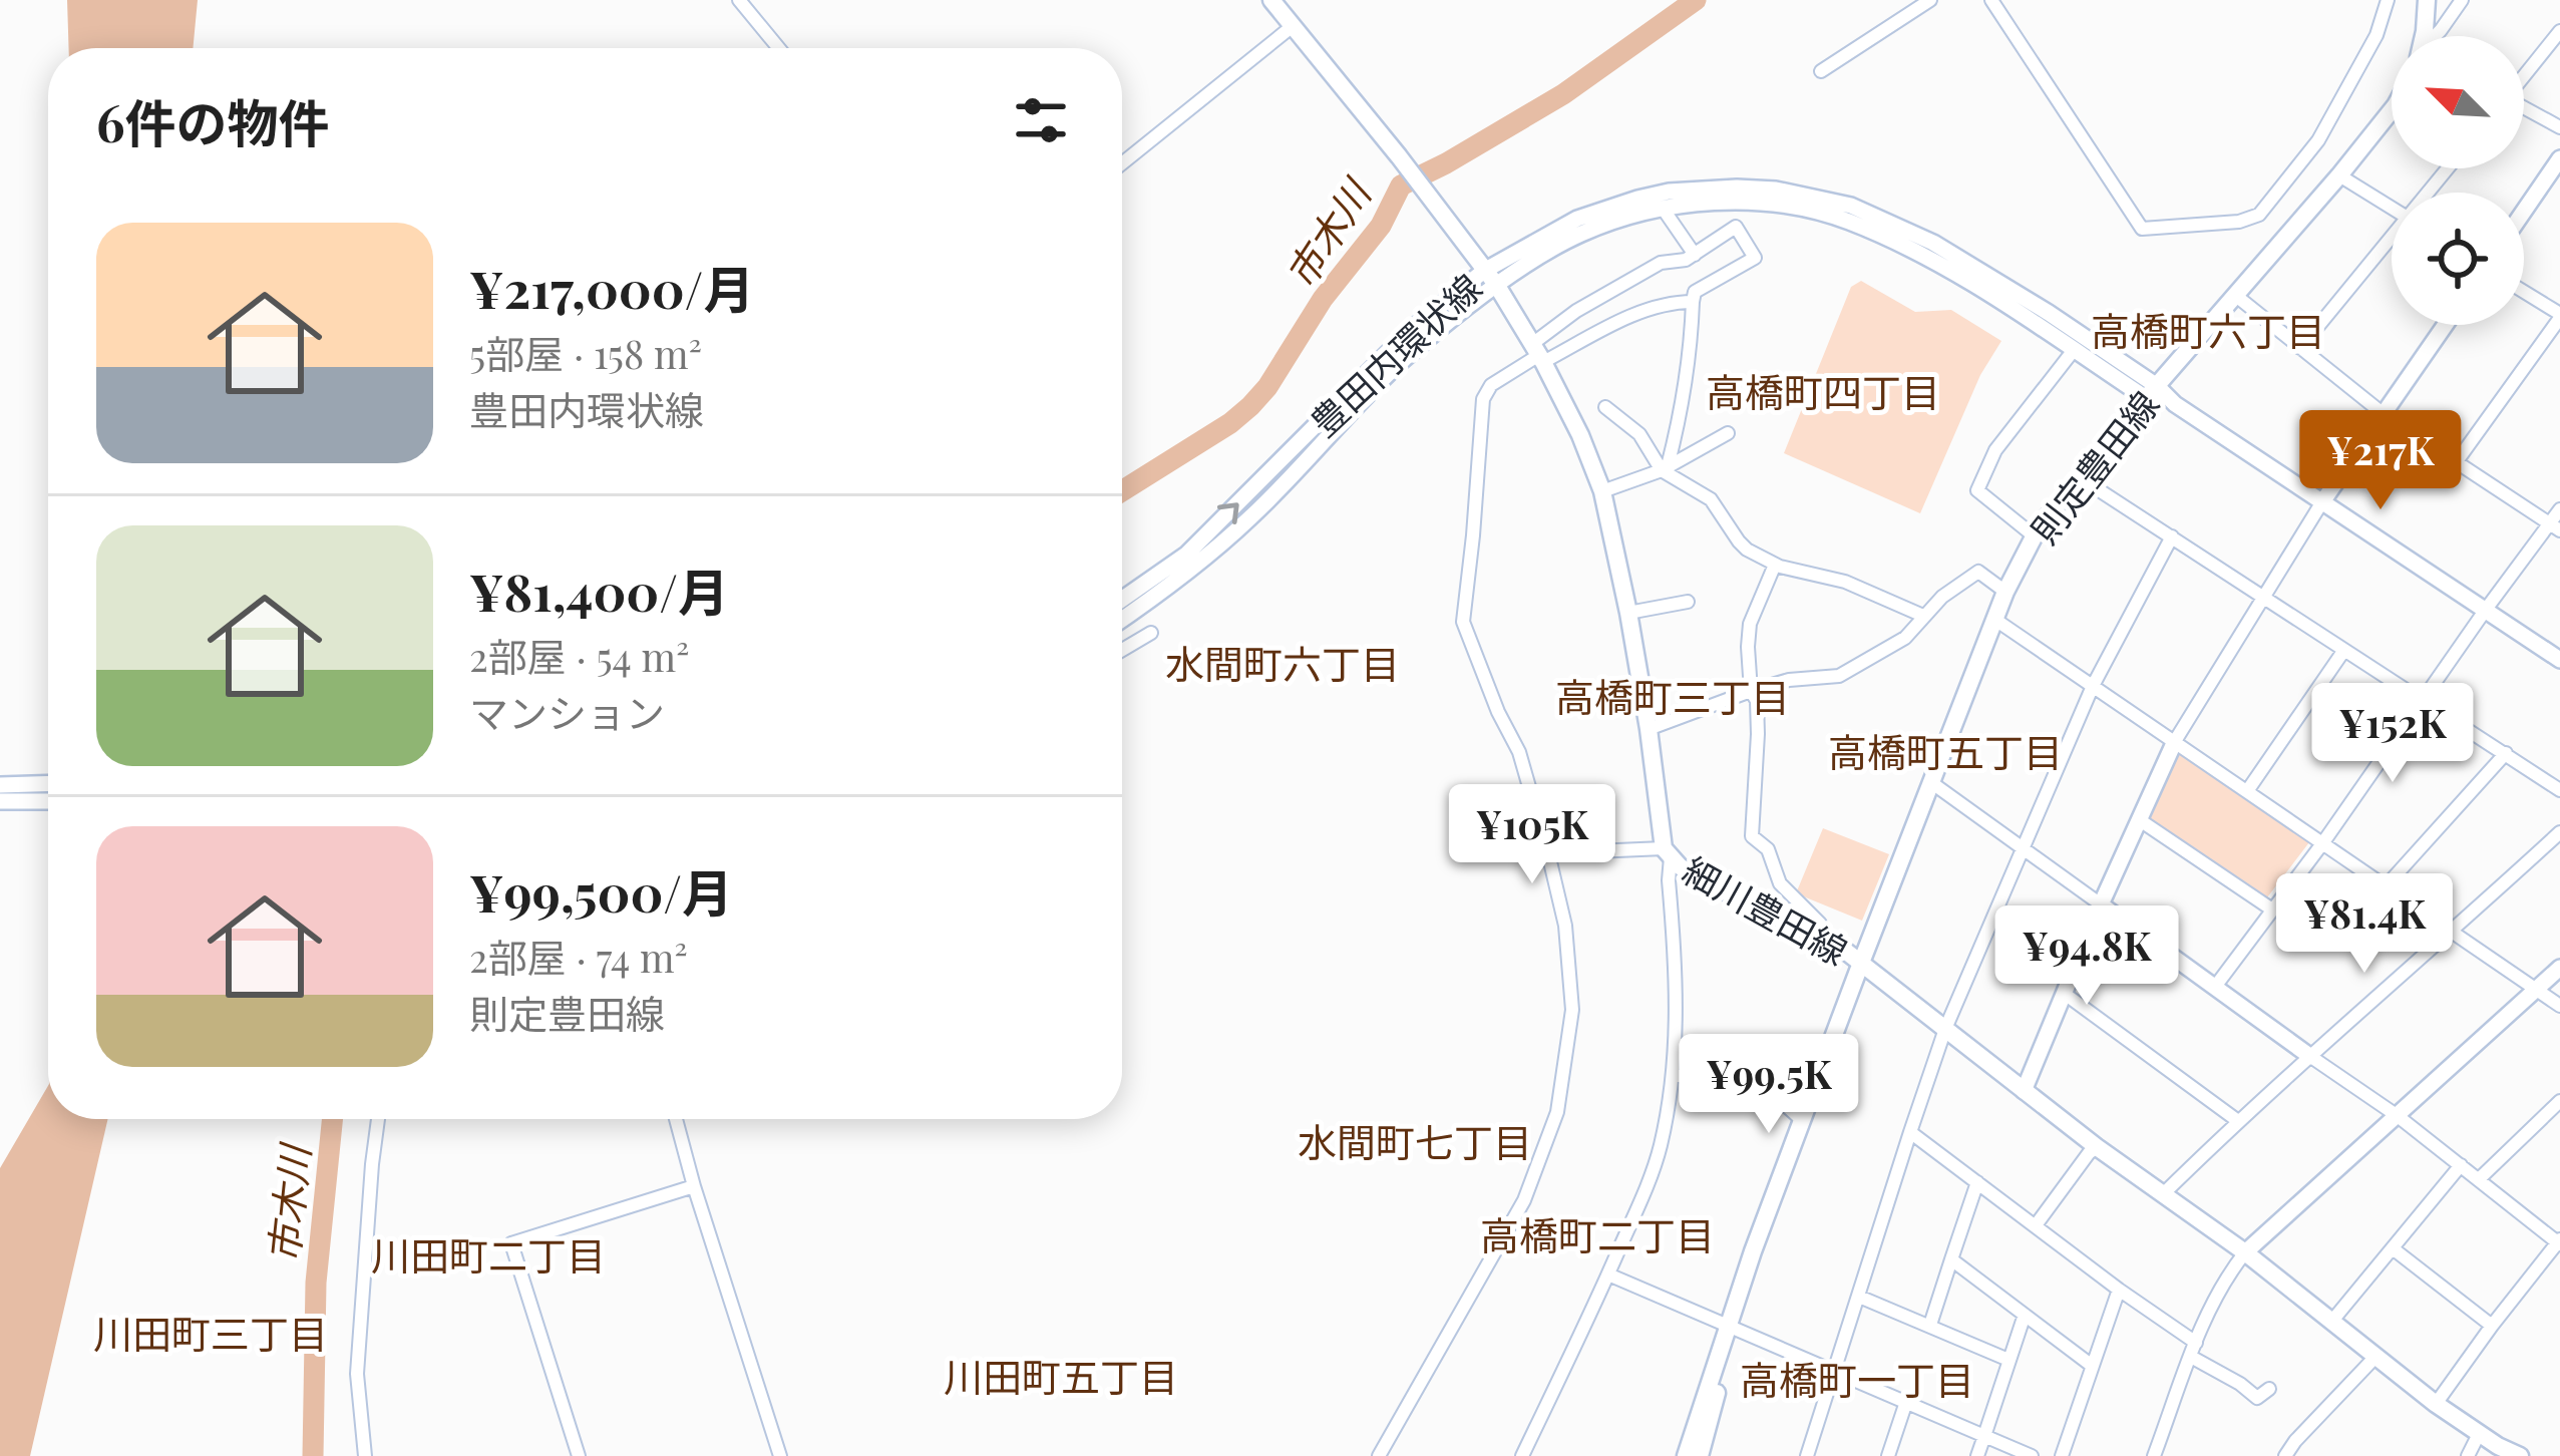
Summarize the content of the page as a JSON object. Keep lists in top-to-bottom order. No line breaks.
{"streets":{"main road":["則定豊田線","細川豊田線"],"street":["豊田内環状線"]},"crossings":[["豊田内環状線","則定豊田線"],["豊田内環状線","細川豊田線"],["則定豊田線","細川豊田線"]],"districts":["高橋町六丁目","高橋町四丁目","水間町六丁目","高橋町三丁目","高橋町五丁目","水間町七丁目","高橋町二丁目","川田町二丁目","川田町三丁目","川田町五丁目","高橋町一丁目"],"water":["市木川"],"north":"top left","page":{"heading":"6件の物件","list":[{"name":"¥217,000/月","note":"5部屋 · 158 m² · 豊田内環状線"},{"name":"¥81,400/月","note":"2部屋 · 54 m² · マンション"},{"name":"¥99,500/月","note":"2部屋 · 74 m² · 則定豊田線"}],"price":["¥217K","¥152K","¥105K","¥81.4K","¥94.8K","¥99.5K"]}}
